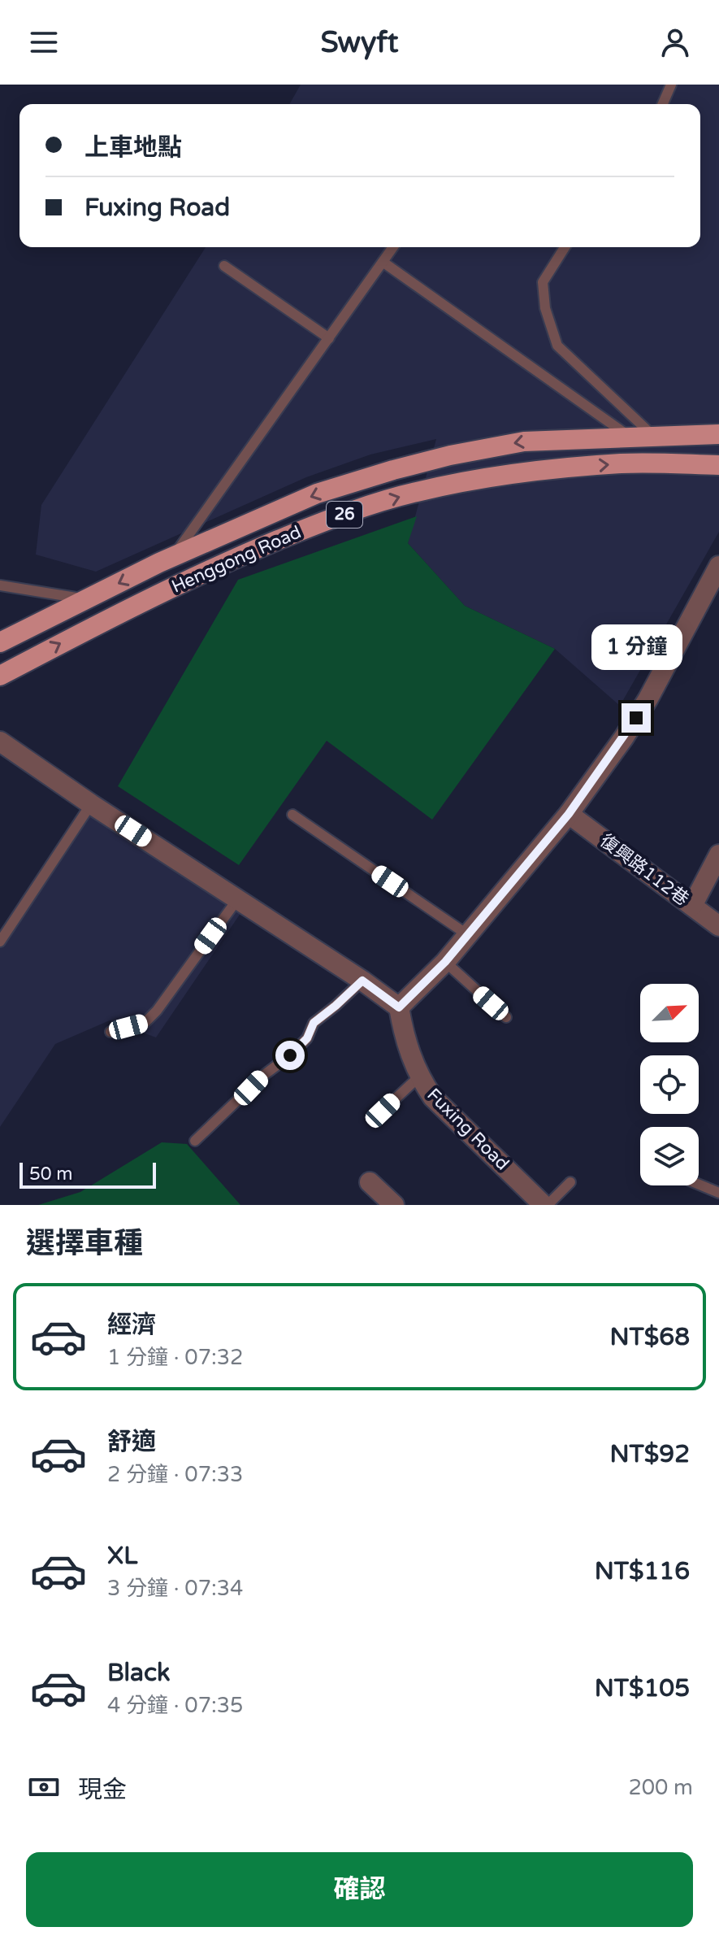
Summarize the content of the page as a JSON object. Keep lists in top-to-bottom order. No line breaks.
{"streets":{"main road":["26","Henggong Road"],"street":["復興路112巷","Fuxing Road"]},"scale_bar":"50 m","north":"top right","page":{"header":"Swyft","banner":["上車地點","Fuxing Road"],"bubble":"1 分鐘","scale":"50 m","heading":"選擇車種","list":[{"name":"經濟","note":"1 分鐘 · 07:32","value":"NT$68"},{"name":"舒適","note":"2 分鐘 · 07:33","value":"NT$92"},{"name":"XL","note":"3 分鐘 · 07:34","value":"NT$116"},{"name":"Black","note":"4 分鐘 · 07:35","value":"NT$105"}],"pay":["現金","200 m"],"buttons":"確認"}}
